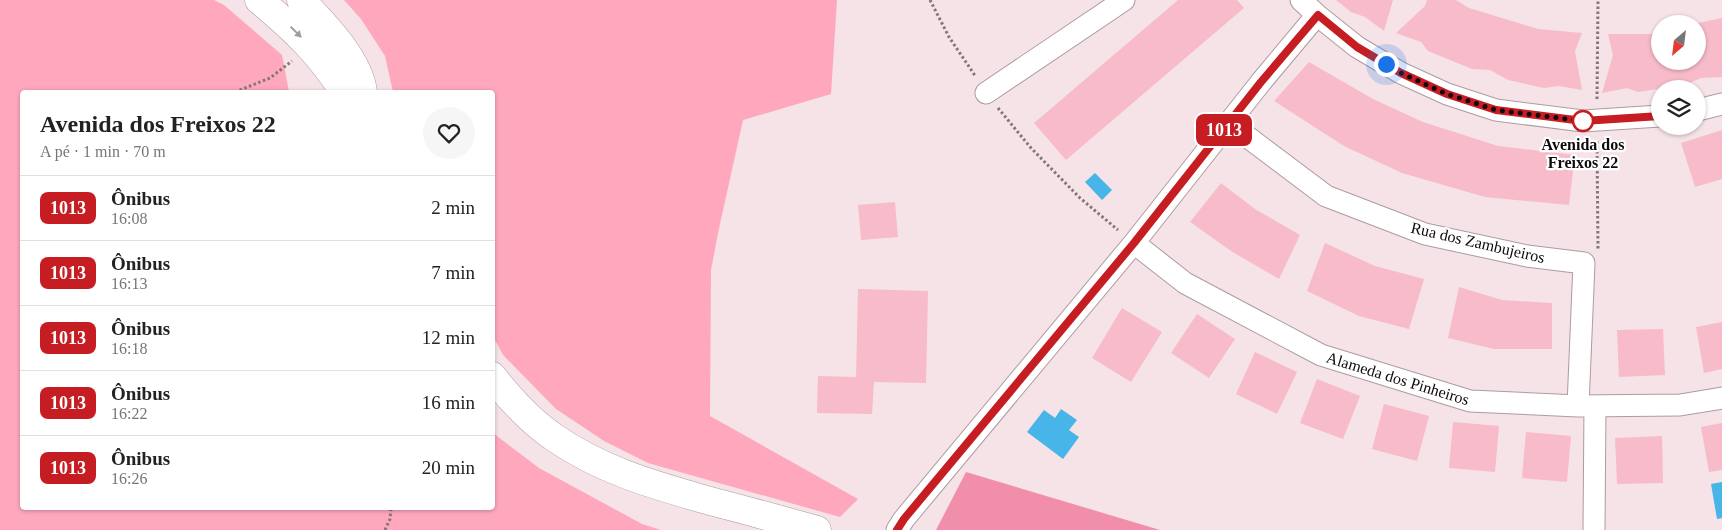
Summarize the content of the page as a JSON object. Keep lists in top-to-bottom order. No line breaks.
{"streets":{"street":["Rua dos Zambujeiros","Alameda dos Pinheiros"]},"crossings":[["Rua dos Zambujeiros","Alameda dos Pinheiros"]],"places":["Avenida dos Freixos 22"],"lines":["bus line 1013"],"north":"bottom left","page":{"on_map":"1013","heading":["Avenida dos Freixos 22","A pé · 1 min · 70 m"],"list":[{"mark":"1013","name":"Ônibus","note":"16:08","value":"2 min"},{"mark":"1013","name":"Ônibus","note":"16:13","value":"7 min"},{"mark":"1013","name":"Ônibus","note":"16:18","value":"12 min"},{"mark":"1013","name":"Ônibus","note":"16:22","value":"16 min"},{"mark":"1013","name":"Ônibus","note":"16:26","value":"20 min"}]}}
